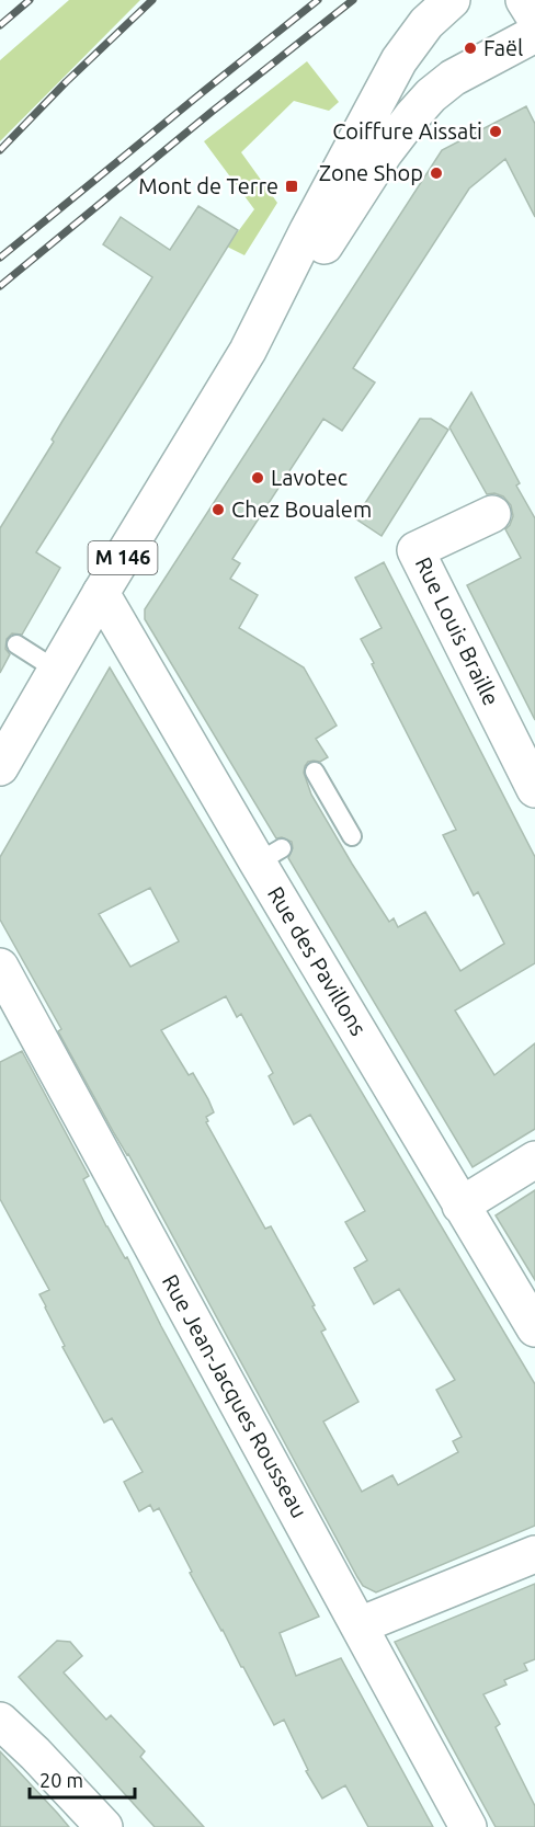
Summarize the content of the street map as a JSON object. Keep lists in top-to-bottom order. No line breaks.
{"streets":{"street":["M 146","Rue Louis Braille","Rue des Pavillons","Rue Jean-Jacques Rousseau"]},"crossings":[["M 146","Rue des Pavillons"]],"places":{"other":["Faël","Coiffure Aissati","Zone Shop","Lavotec","Chez Boualem"],"transit":["Mont de Terre"]},"scale_bar":"20 m"}
